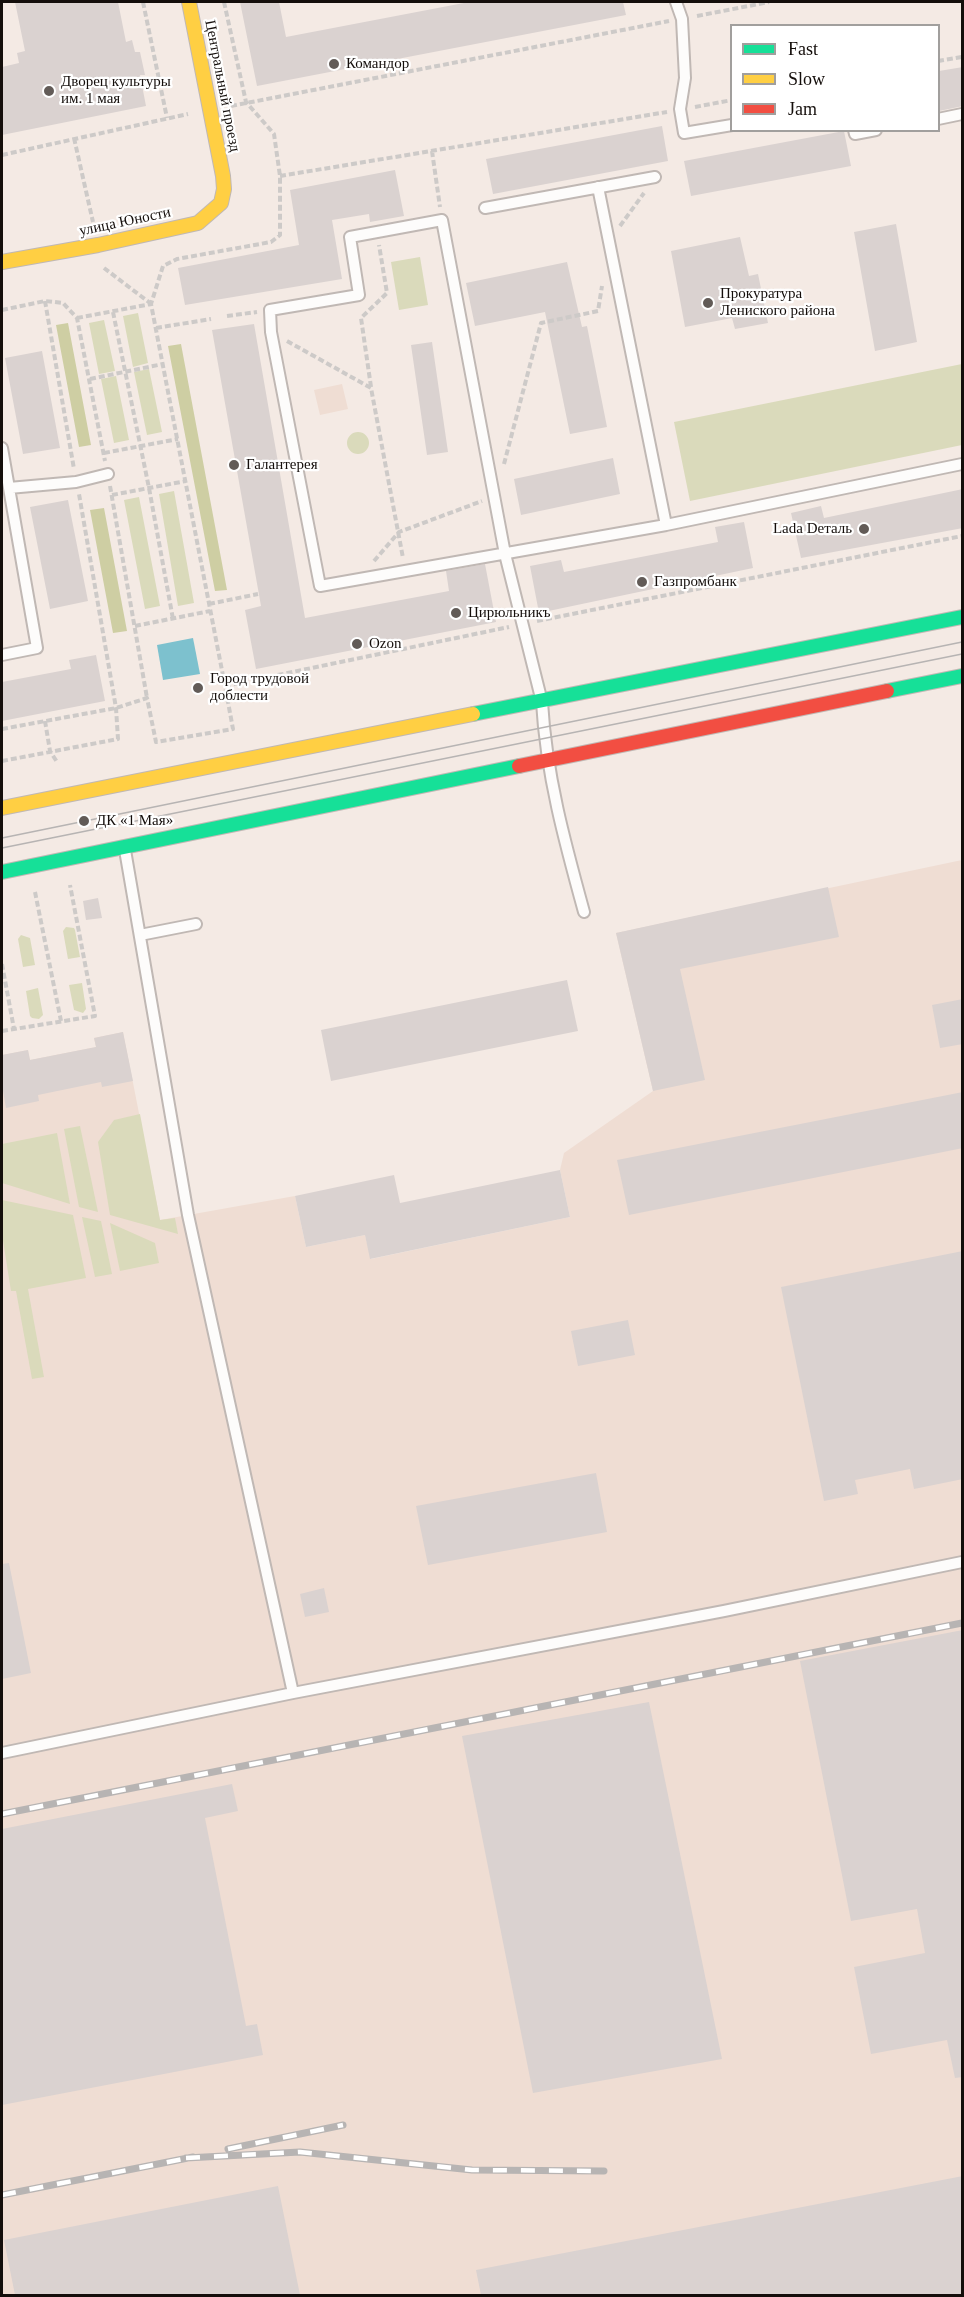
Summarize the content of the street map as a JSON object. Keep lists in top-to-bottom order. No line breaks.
{"streets":{"main road":["Центральный проезд","улица Юности"]},"crossings":[["Центральный проезд","улица Юности"]],"places":["Командор","Дворец культуры им. 1 мая","Прокуратура Лениского района","Галантерея","Lada Dеталь","Газпромбанк","Цирюльникъ","Ozon","Город трудовой доблести","ДК «1 Мая»"],"legend":["Fast","Slow","Jam"]}
